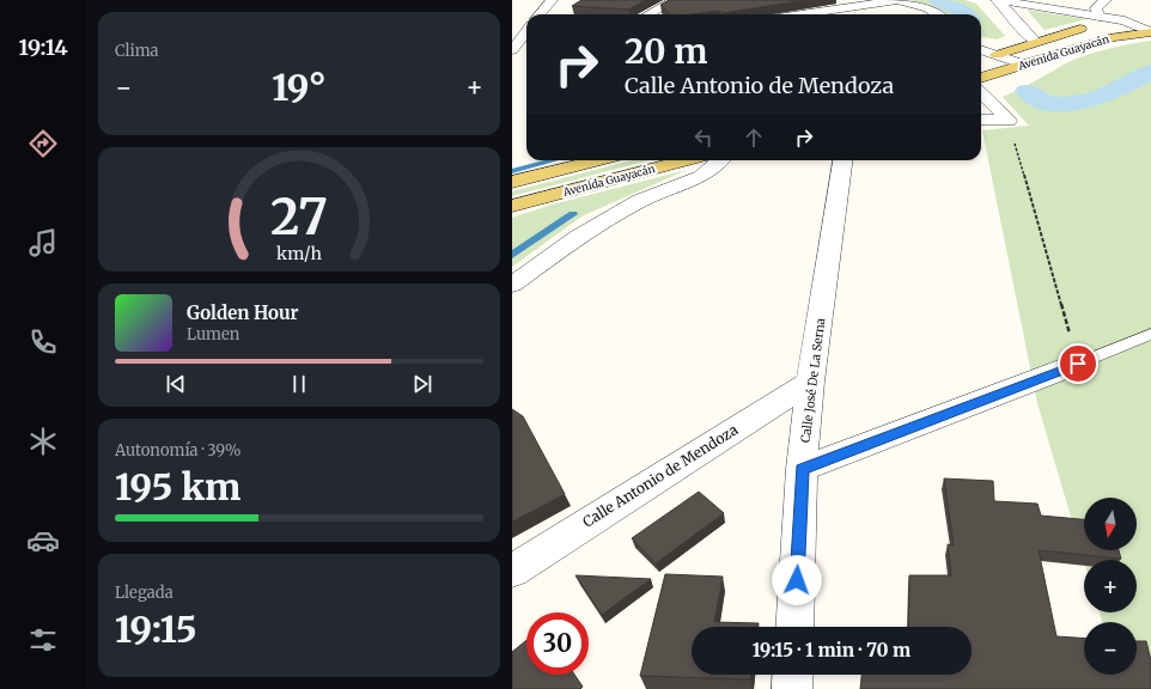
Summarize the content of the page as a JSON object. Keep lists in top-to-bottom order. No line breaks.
{"streets":{"main road":["Avenida Guayacán"],"street":["Calle José De La Serna","Calle Antonio de Mendoza"]},"crossings":[["Calle José De La Serna","Calle Antonio de Mendoza"]],"north":"bottom","page":{"tabs":"19:14","tile":["Clima",["Autonomía · 39%","195 km"],["Llegada","19:15"]],"turn":["20 m","Calle Antonio de Mendoza"],"heat":["−","19°","+"],"song":["Golden Hour","Lumen"],"map_buttons":["+","−"],"limit":"30","trip":"19:15 · 1 min · 70 m","gauge":["27","km/h"]}}
